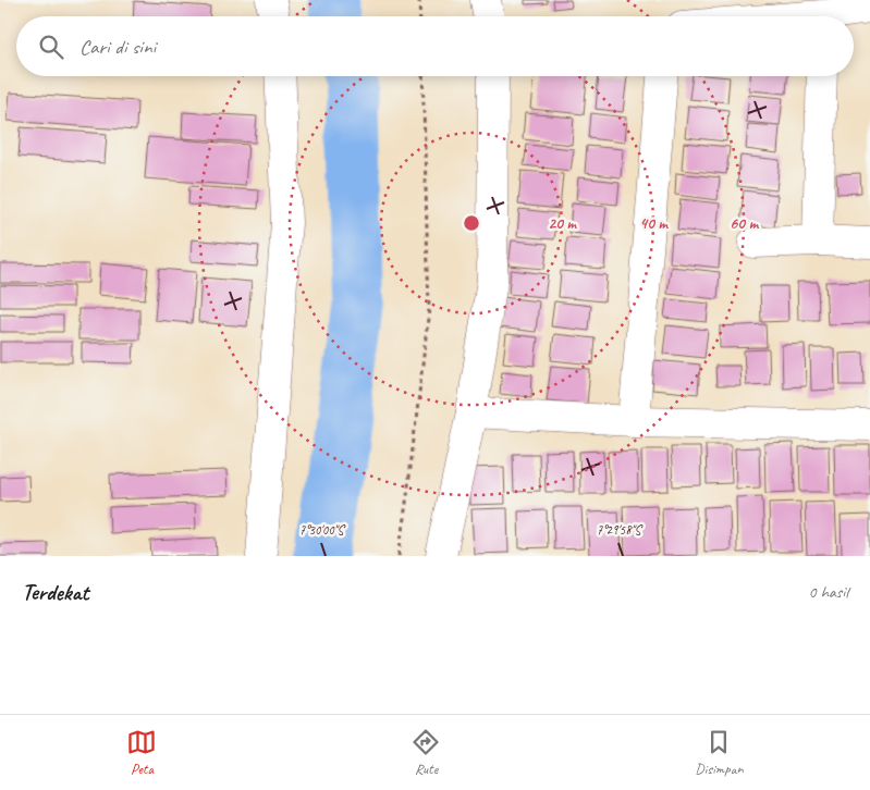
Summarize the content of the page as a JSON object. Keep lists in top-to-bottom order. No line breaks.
{"page":{"search":"Cari di sini","heading":["Terdekat","0 hasil"],"nav":["Peta","Rute","Disimpan"]},"coordinates":["7°30'00\"S","7°29'58\"S"],"rings":["20 m","40 m","60 m"]}
